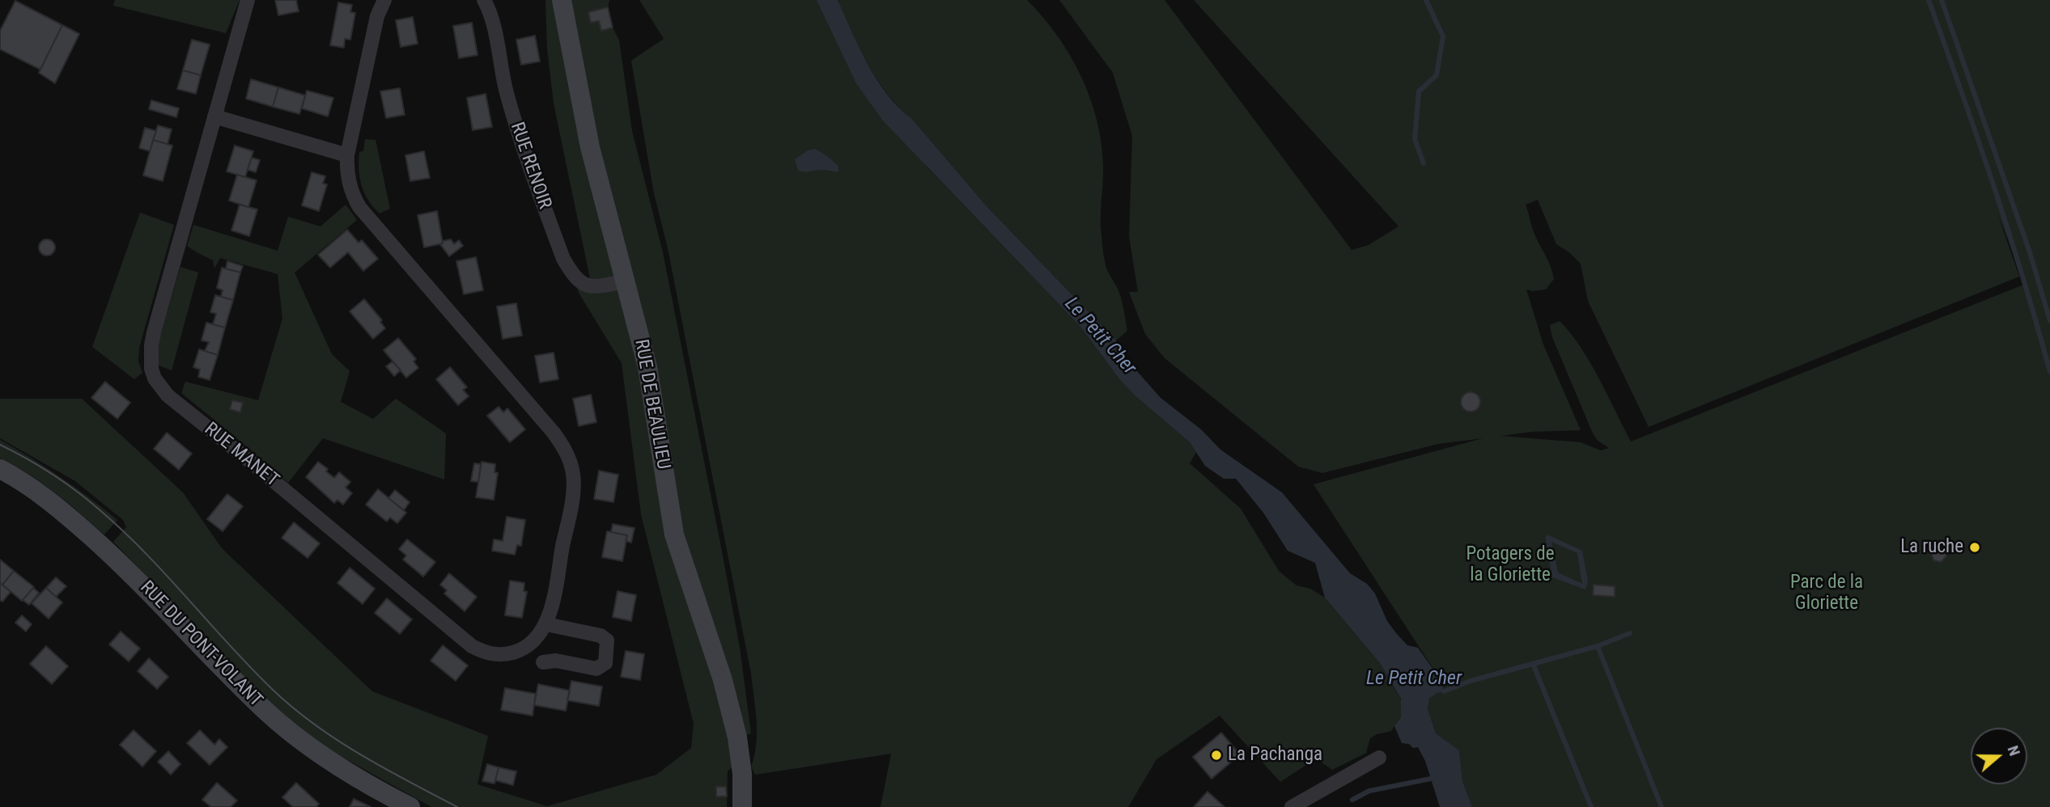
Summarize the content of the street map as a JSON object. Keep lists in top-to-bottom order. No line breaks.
{"streets":{"street":["RUE RENOIR","RUE DE BEAULIEU","RUE MANET","RUE DU PONT-VOLANT"]},"crossings":[["RUE RENOIR","RUE DE BEAULIEU"]],"water":["Le Petit Cher"],"parks":["Potagers de la Gloriette","Parc de la Gloriette"],"places":["La ruche","La Pachanga"],"north":"right"}
